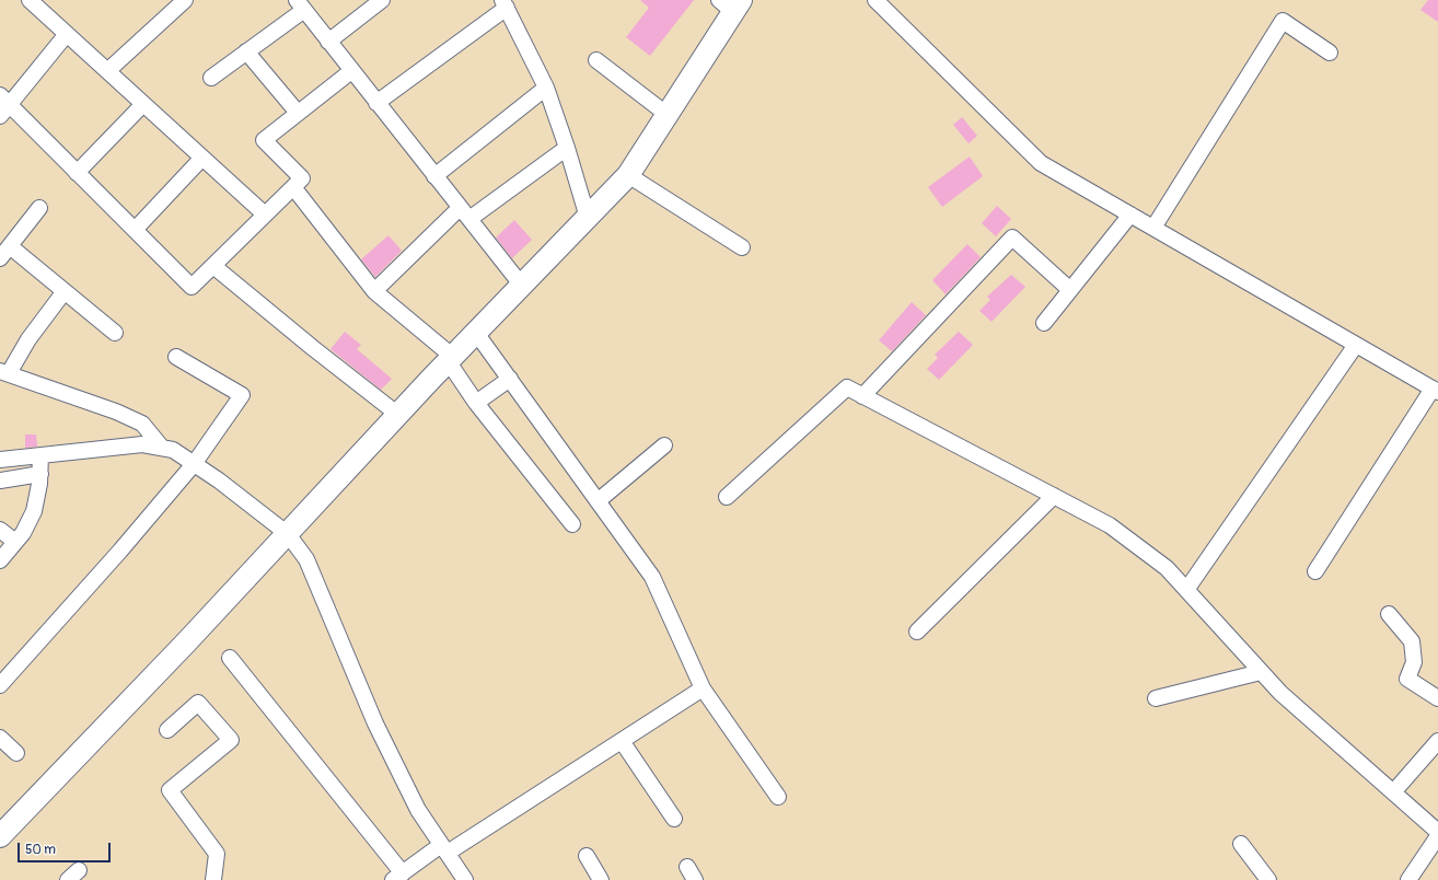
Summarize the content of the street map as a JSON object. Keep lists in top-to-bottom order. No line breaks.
{"scale_bar":"50 m"}
